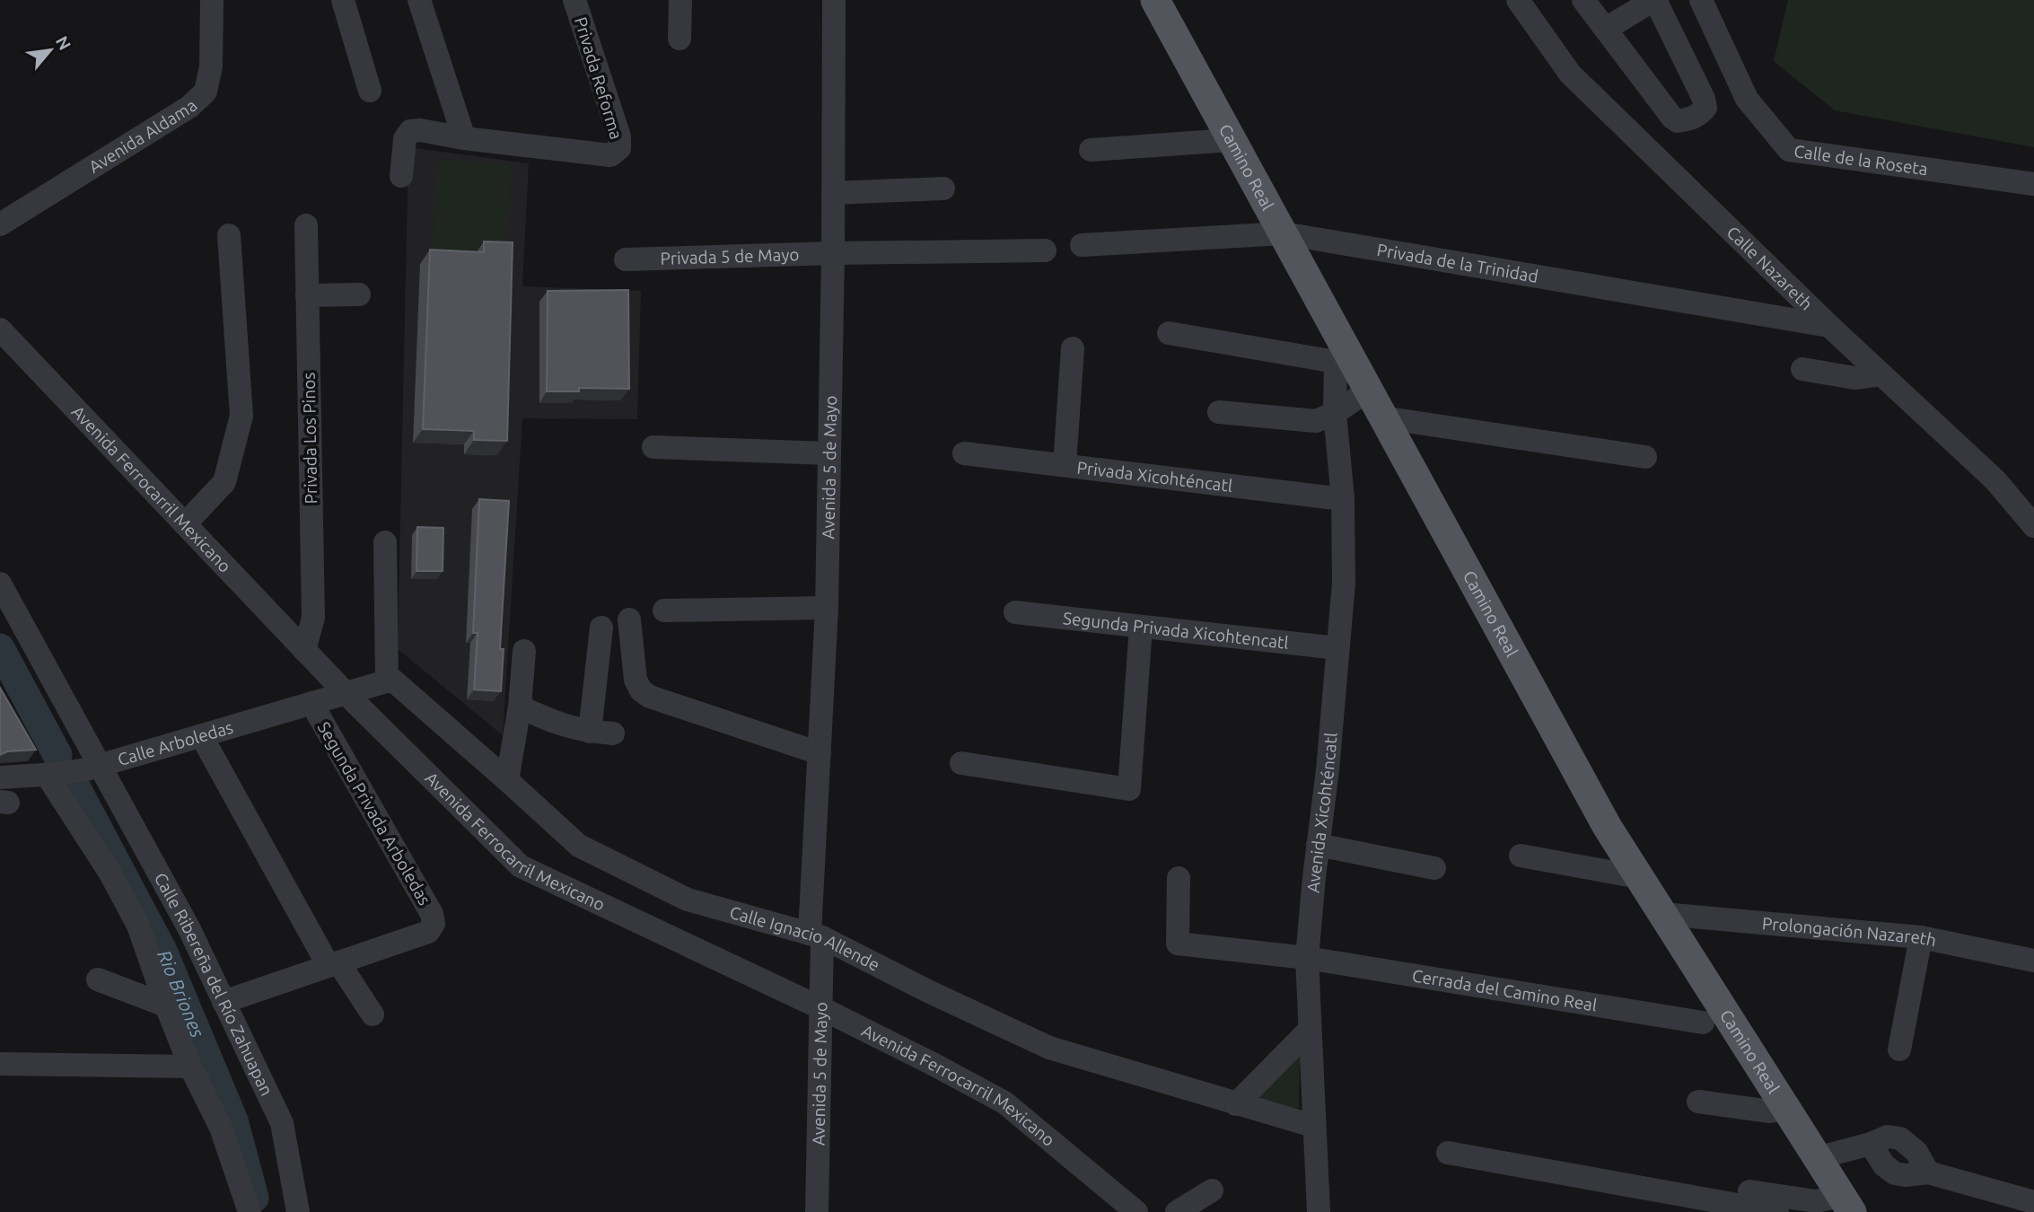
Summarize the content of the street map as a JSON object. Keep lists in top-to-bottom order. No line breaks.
{"streets":{"main road":["Camino Real"],"street":["Privada Reforma","Avenida Aldama","Calle de la Roseta","Privada 5 de Mayo","Privada de la Trinidad","Calle Nazareth","Privada Los Pinos","Avenida 5 de Mayo","Privada Xicohténcatl","Avenida Ferrocarril Mexicano","Segunda Privada Xicohtencatl","Calle Arboledas","Avenida Xicohténcatl","Segunda Privada Arboledas","Prolongación Nazareth","Calle Ignacio Allende","Calle Ribereña del Río Zahuapan","Cerrada del Camino Real"]},"crossings":[["Camino Real","Privada de la Trinidad"],["Camino Real","Avenida Xicohténcatl"],["Camino Real","Prolongación Nazareth"],["Privada 5 de Mayo","Avenida 5 de Mayo"],["Privada de la Trinidad","Calle Nazareth"],["Privada Los Pinos","Avenida Ferrocarril Mexicano"],["Avenida 5 de Mayo","Avenida Ferrocarril Mexicano"],["Avenida 5 de Mayo","Calle Ignacio Allende"],["Privada Xicohténcatl","Avenida Xicohténcatl"],["Avenida Ferrocarril Mexicano","Calle Arboledas"],["Segunda Privada Xicohtencatl","Avenida Xicohténcatl"],["Calle Arboledas","Segunda Privada Arboledas"],["Calle Arboledas","Calle Ribereña del Río Zahuapan"],["Avenida Xicohténcatl","Calle Ignacio Allende"],["Avenida Xicohténcatl","Cerrada del Camino Real"]],"water":["Rio Briones"],"north":"top right"}
